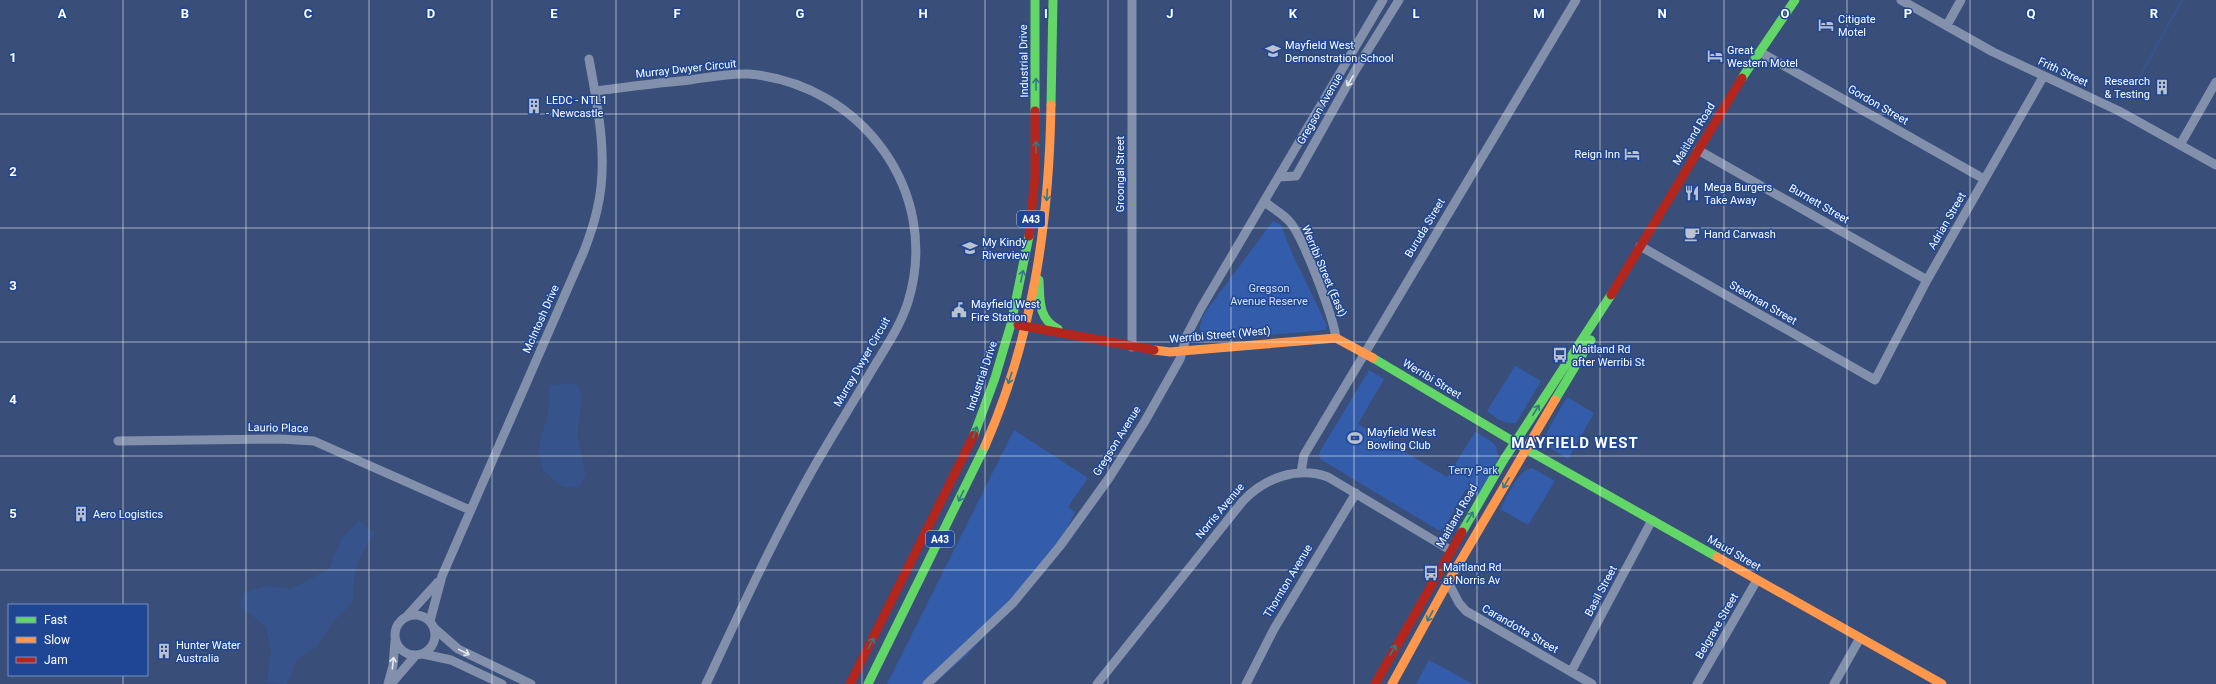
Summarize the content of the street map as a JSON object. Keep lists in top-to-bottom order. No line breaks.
{"streets":{"main road":["Industrial Drive","Maitland Road","A43","Werribi Street (West)","Werribi Street","Maud Street"],"street":["Murray Dwyer Circuit","Frith Street","Gordon Street","Gregson Avenue","Groongal Street","Burnett Street","Adrian Street","Buruda Street","Werribi Street (East)","Stedman Street","McIntosh Drive","Laurio Place","Norris Avenue","Thornton Avenue","Basil Street","Belgrave Street","Carandotta Street"]},"crossings":[["Industrial Drive","Werribi Street (West)"],["Murray Dwyer Circuit","McIntosh Drive"],["Frith Street","Adrian Street"],["Gordon Street","Maitland Road"],["Gordon Street","Adrian Street"],["Gregson Avenue","Werribi Street (East)"],["Gregson Avenue","Werribi Street (West)"],["Maitland Road","Burnett Street"],["Maitland Road","Stedman Street"],["Maitland Road","Werribi Street"],["Maitland Road","Norris Avenue"],["Maitland Road","Maud Street"],["Maitland Road","Carandotta Street"],["Groongal Street","Werribi Street (West)"],["Burnett Street","Adrian Street"],["A43","Werribi Street (West)"],["Adrian Street","Stedman Street"],["Buruda Street","Werribi Street"],["Buruda Street","Norris Avenue"],["Werribi Street (East)","Werribi Street (West)"],["Werribi Street (East)","Werribi Street"],["McIntosh Drive","Laurio Place"],["Werribi Street (West)","Werribi Street"],["Werribi Street","Maud Street"],["Norris Avenue","Thornton Avenue"],["Maud Street","Basil Street"],["Maud Street","Belgrave Street"],["Basil Street","Carandotta Street"]],"districts":["MAYFIELD WEST"],"parks":["Gregson Avenue Reserve","Terry Park"],"places":{"hotel":["Citigate Motel","Great Western Motel","Reign Inn"],"school or university":["Mayfield West Demonstration School","My Kindy Riverview"],"building":["Research & Testing","LEDC - NTL1 - Newcastle","Aero Logistics","Hunter Water Australia"],"restaurant":["Mega Burgers Take Away"],"cafe":["Hand Carwash"],"public building":["Mayfield West Fire Station"],"bus stop":["Maitland Rd after Werribi St","Maitland Rd at Norris Av"],"sports":["Mayfield West Bowling Club"]},"legend":["Fast","Slow","Jam"],"grid":{"columns":["A","B","C","D","E","F","G","H","I","J","K","L","M","N","O","P","Q","R"],"rows":["1","2","3","4","5"]}}
